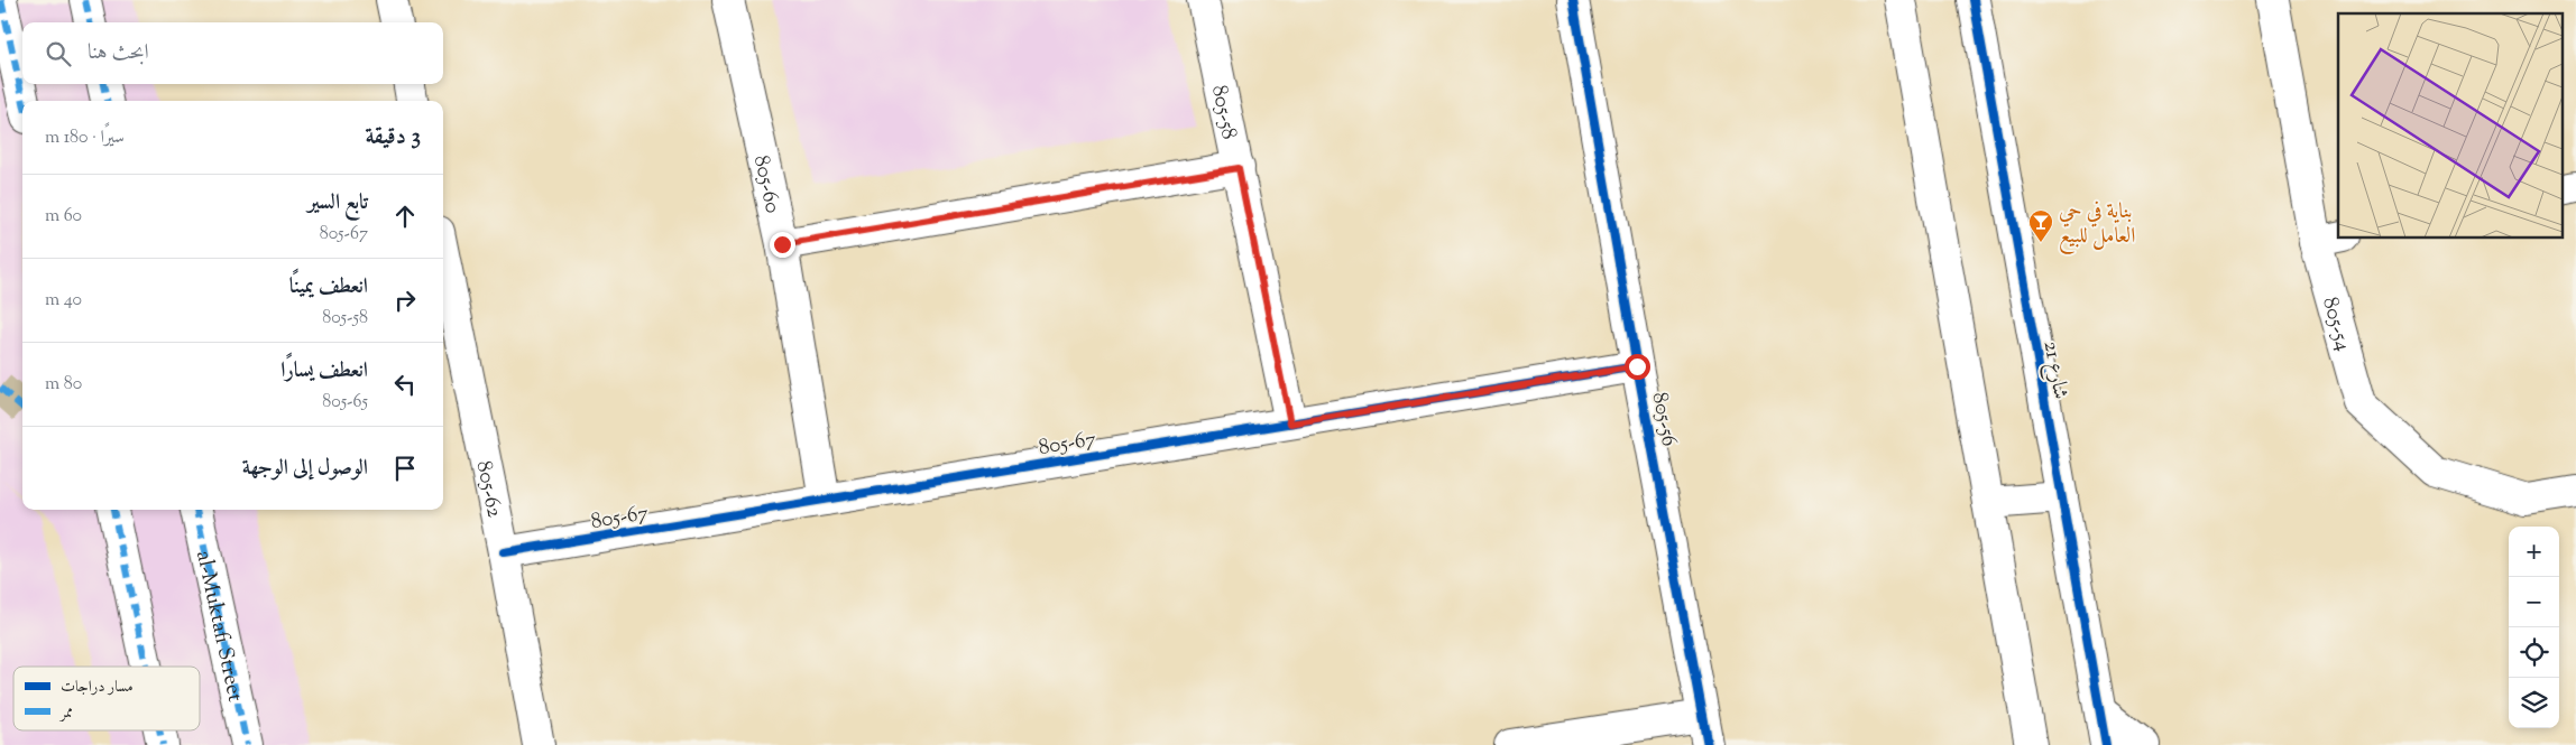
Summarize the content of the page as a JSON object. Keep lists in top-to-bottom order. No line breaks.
{"streets":{"street":["805-58","805-60","805-54","شارع 21","805-56","805-67","805-62","al-Muktafi Street"]},"crossings":[["805-58","805-67"],["805-60","805-67"],["805-56","805-67"],["805-67","805-62"]],"places":{"bar":["بناية في حي العامل للبيع"]},"legend":["مسار دراجات","ممر"],"page":{"search":"ابحث هنا","heading":["3 دقيقة","سيرًا · 180 m"],"list":[["تابع السير","805-67","60 m"],["انعطف يمينًا","805-58","40 m"],["انعطف يسارًا","805-65","80 m"],"الوصول إلى الوجهة"],"map_buttons":["+","−"]}}
